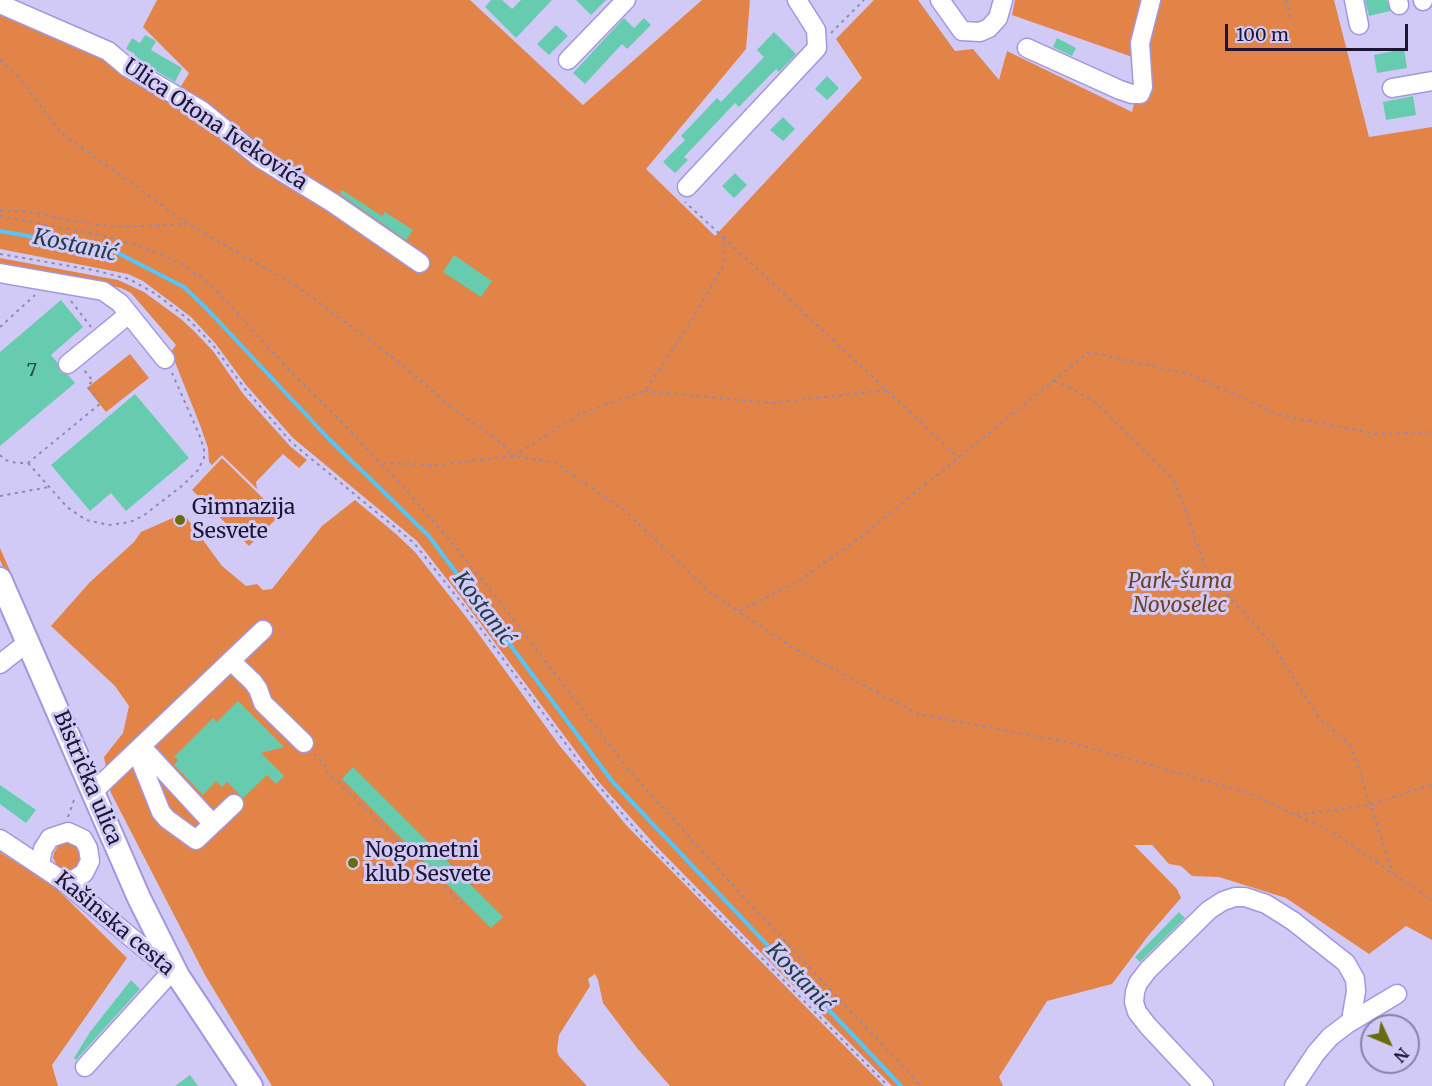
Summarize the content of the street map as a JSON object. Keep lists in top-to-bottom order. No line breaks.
{"streets":{"main road":["Bistrička ulica","Kašinska cesta"],"street":["Ulica Otona Ivekovića"]},"crossings":[["Bistrička ulica","Kašinska cesta"]],"water":["Kostanić"],"parks":["Park-šuma Novoselec"],"places":["Gimnazija Sesvete","Nogometni klub Sesvete"],"house_numbers":["7"],"scale_bar":"100 m","north":"bottom right"}
